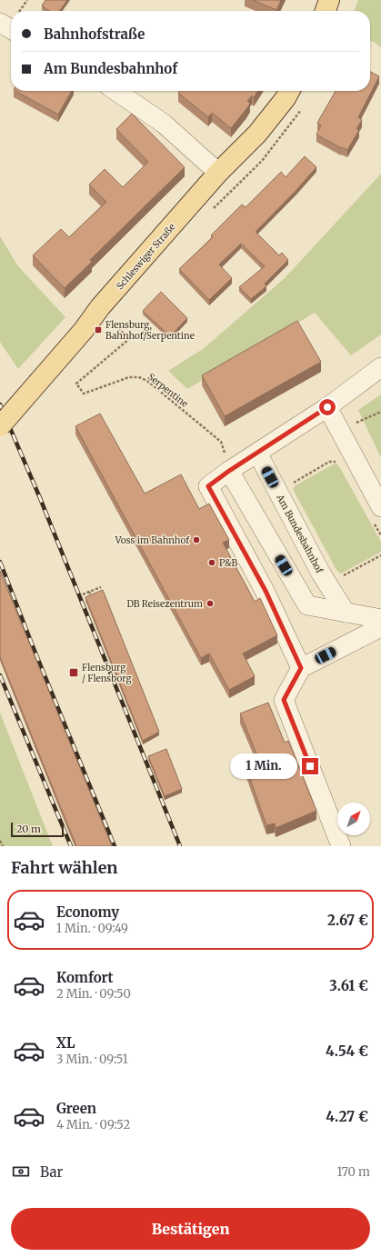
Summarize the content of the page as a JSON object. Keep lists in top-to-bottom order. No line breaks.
{"streets":{"main road":["Schleswiger Straße"],"street":["Am Bundesbahnhof"],"path":["Serpentine"]},"places":{"transit":["Flensburg, Bahnhof/Serpentine","Flensburg / Flensborg"],"other":["Voss im Bahnhof","P&B","DB Reisezentrum"]},"scale_bar":"20 m","north":"top right","page":{"banner":["Bahnhofstraße","Am Bundesbahnhof"],"bubble":"1 Min.","scale":"20 m","heading":"Fahrt wählen","list":[{"name":"Economy","note":"1 Min. · 09:49","value":"2.67 €"},{"name":"Komfort","note":"2 Min. · 09:50","value":"3.61 €"},{"name":"XL","note":"3 Min. · 09:51","value":"4.54 €"},{"name":"Green","note":"4 Min. · 09:52","value":"4.27 €"}],"pay":["Bar","170 m"],"buttons":"Bestätigen"}}
